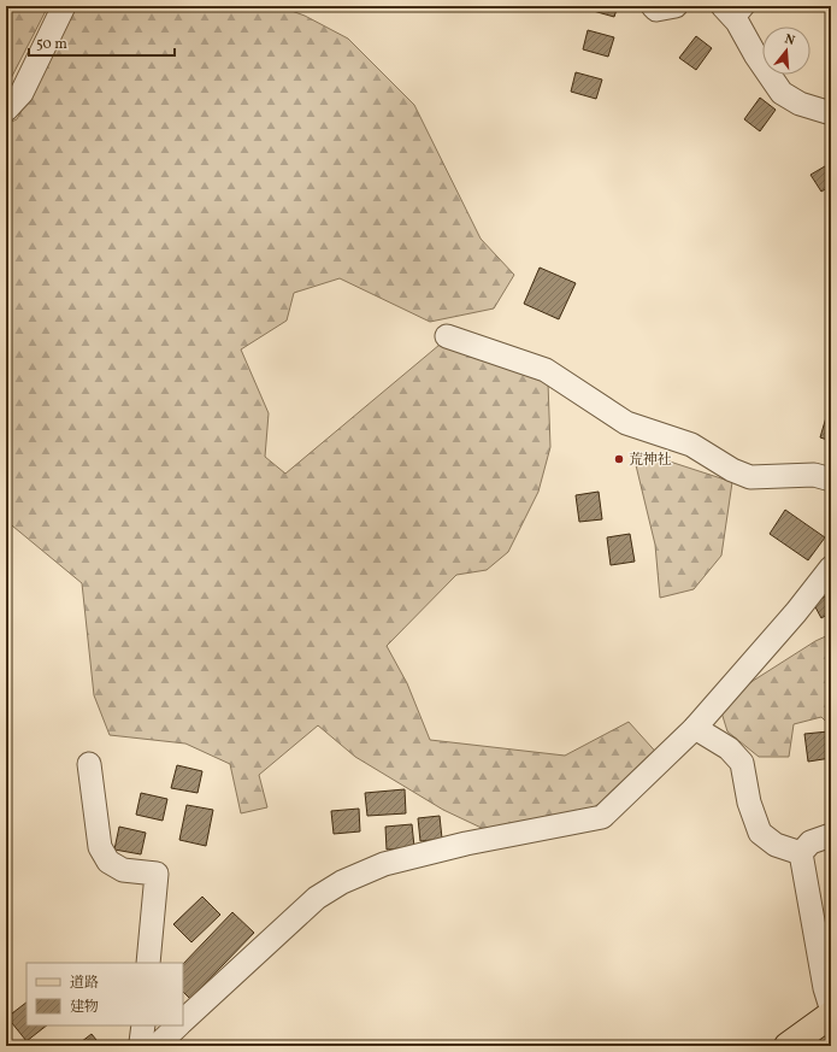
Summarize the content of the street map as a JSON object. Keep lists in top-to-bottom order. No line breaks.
{"places":["荒神社"],"legend":["道路","建物"],"scale_bar":"50 m","north":"top"}
